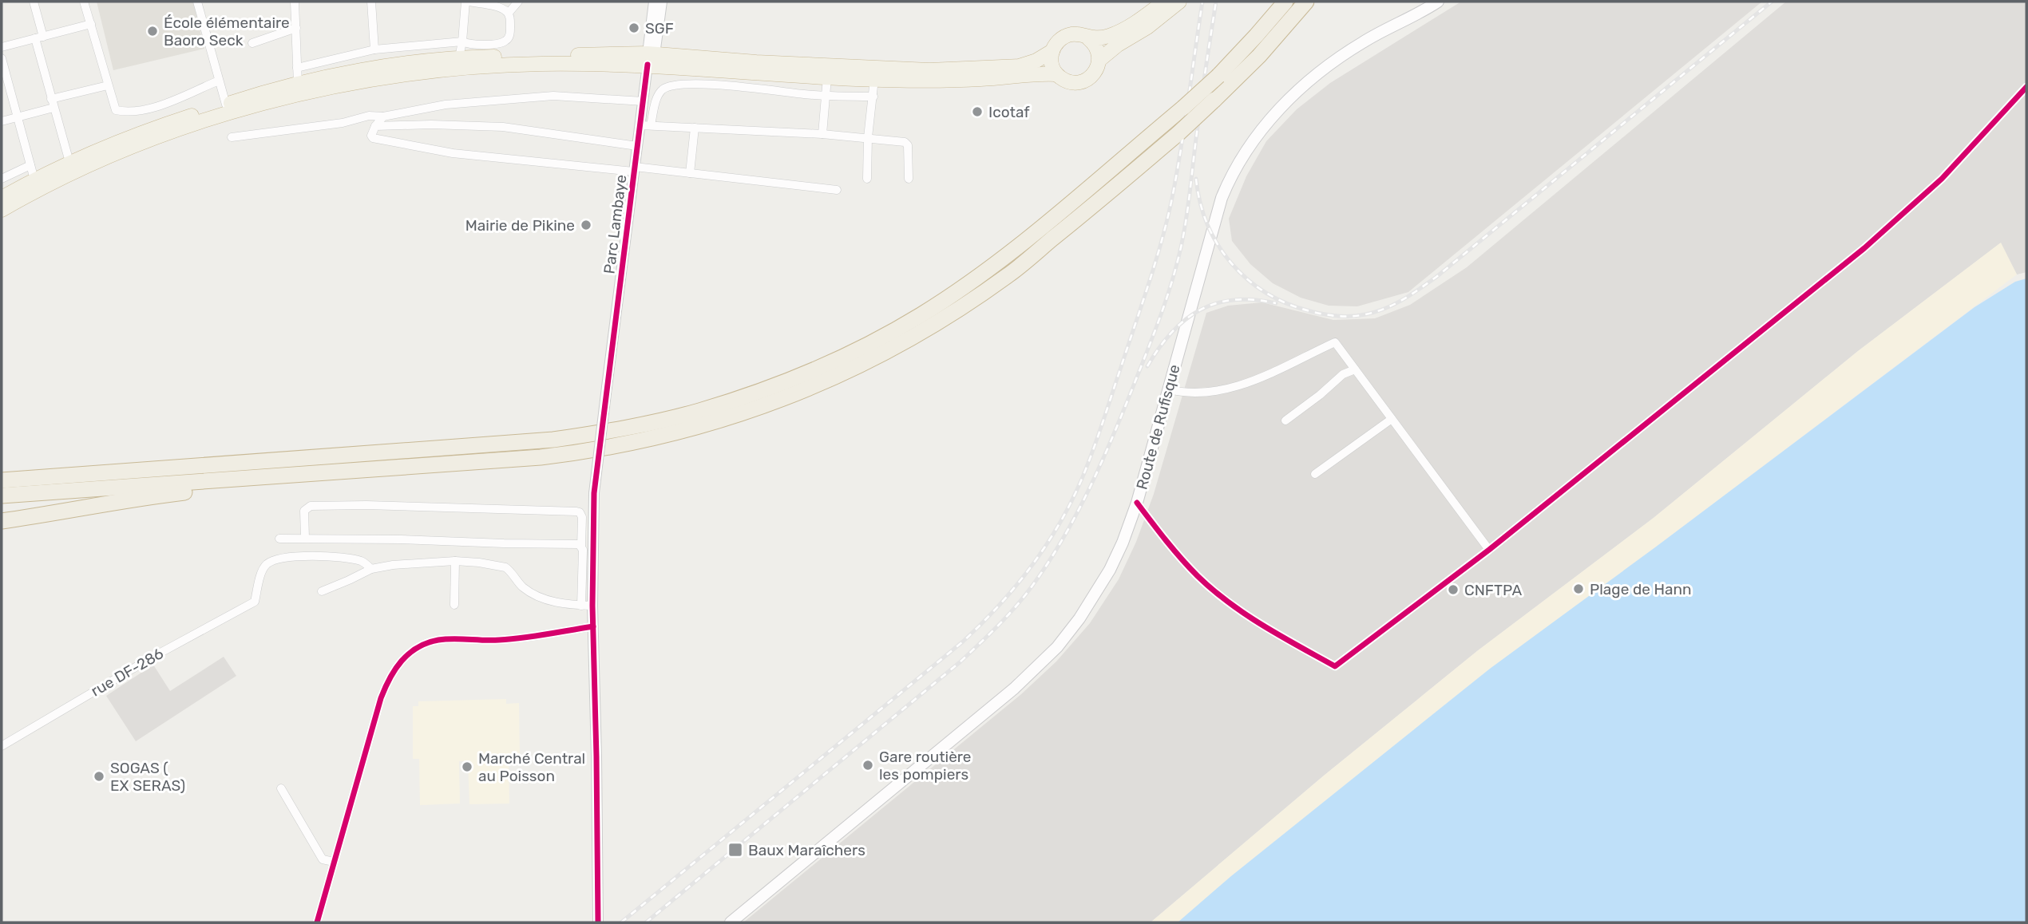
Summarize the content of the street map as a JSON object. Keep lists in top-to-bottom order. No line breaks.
{"streets":{"main road":["Route de Rufisque"],"street":["Parc Lambaye","rue DF-286"]},"places":{"other":["SGF","École élémentaire Baoro Seck","Icotaf","Mairie de Pikine","Plage de Hann","CNFTPA","Gare routière les pompiers","Marché Central au Poisson","SOGAS ( EX SERAS)"],"transit":["Baux Maraîchers"]}}
